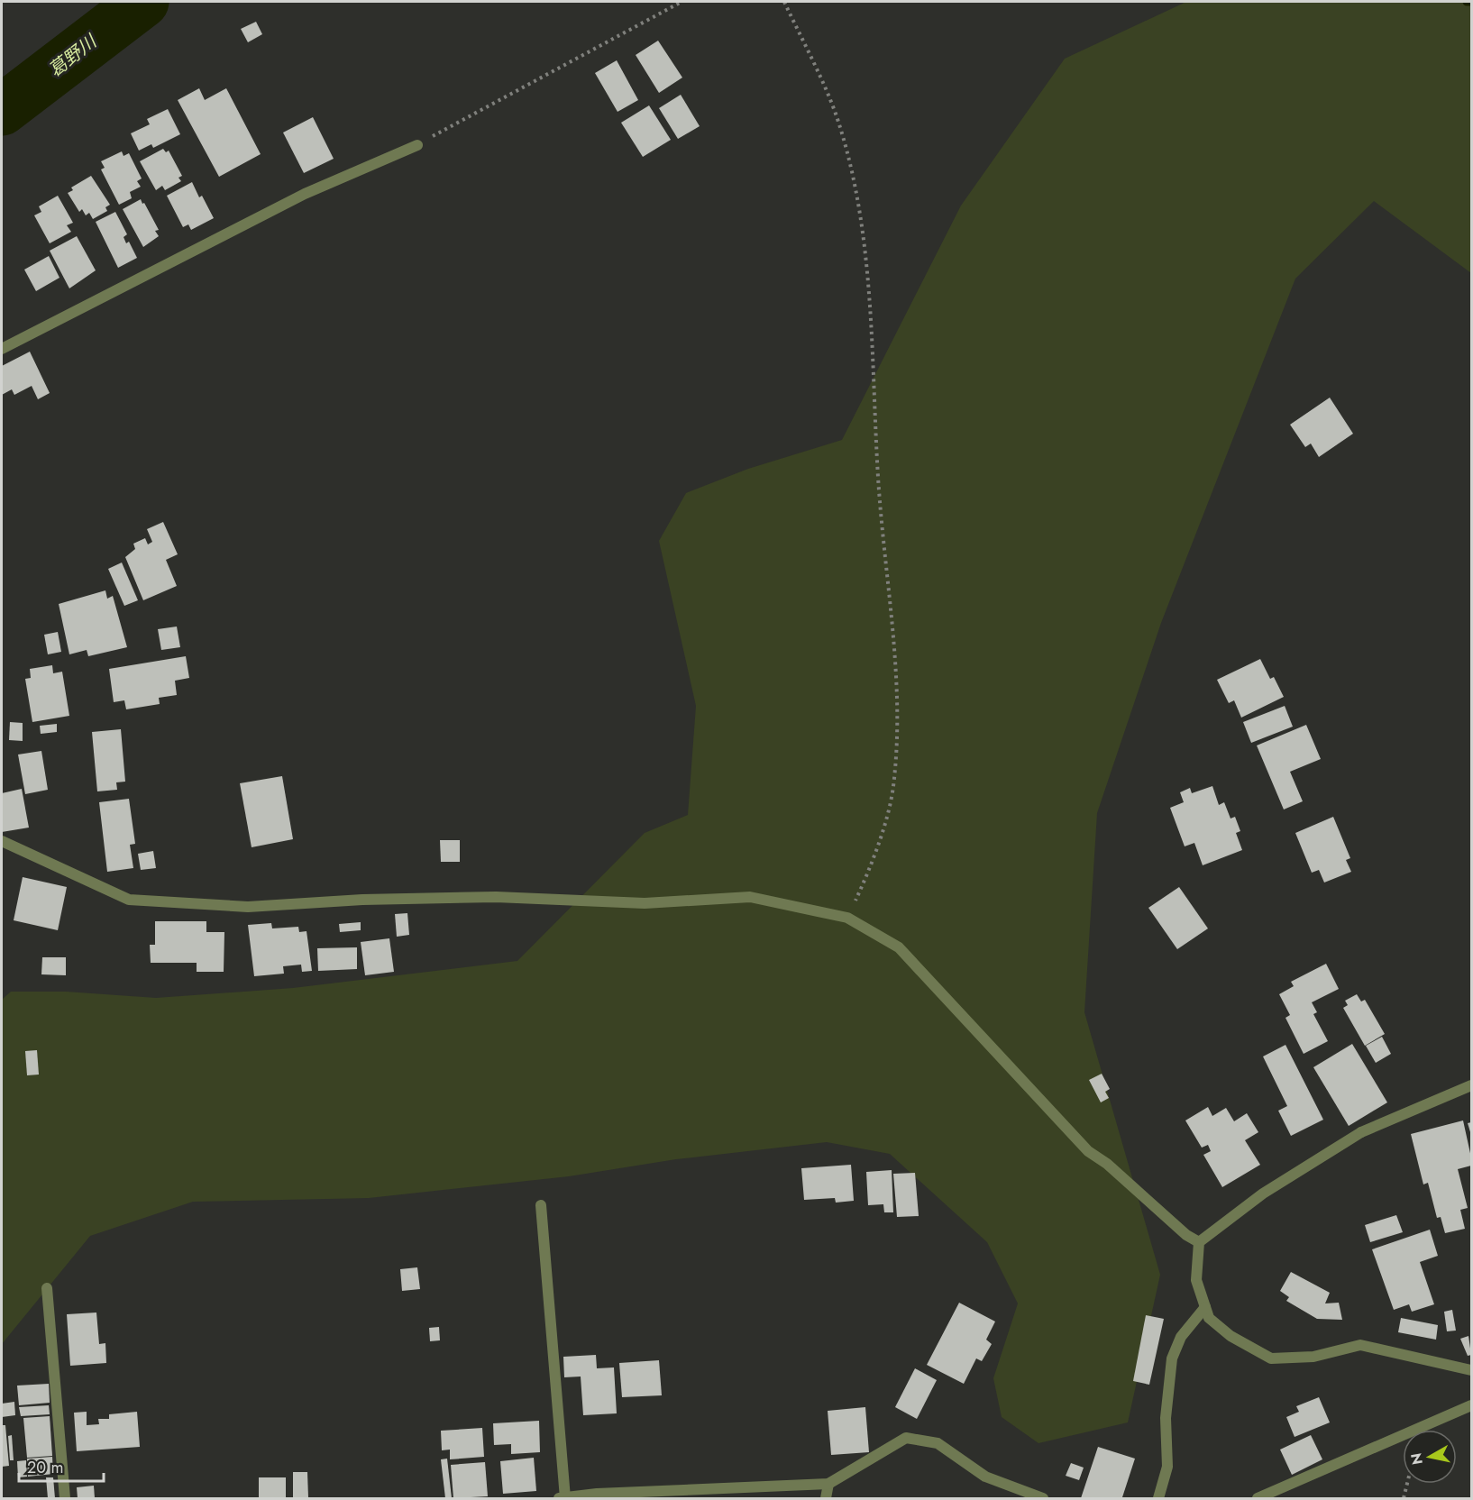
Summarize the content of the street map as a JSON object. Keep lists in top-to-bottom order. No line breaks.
{"water":["葛野川"],"scale_bar":"20 m","north":"left"}
